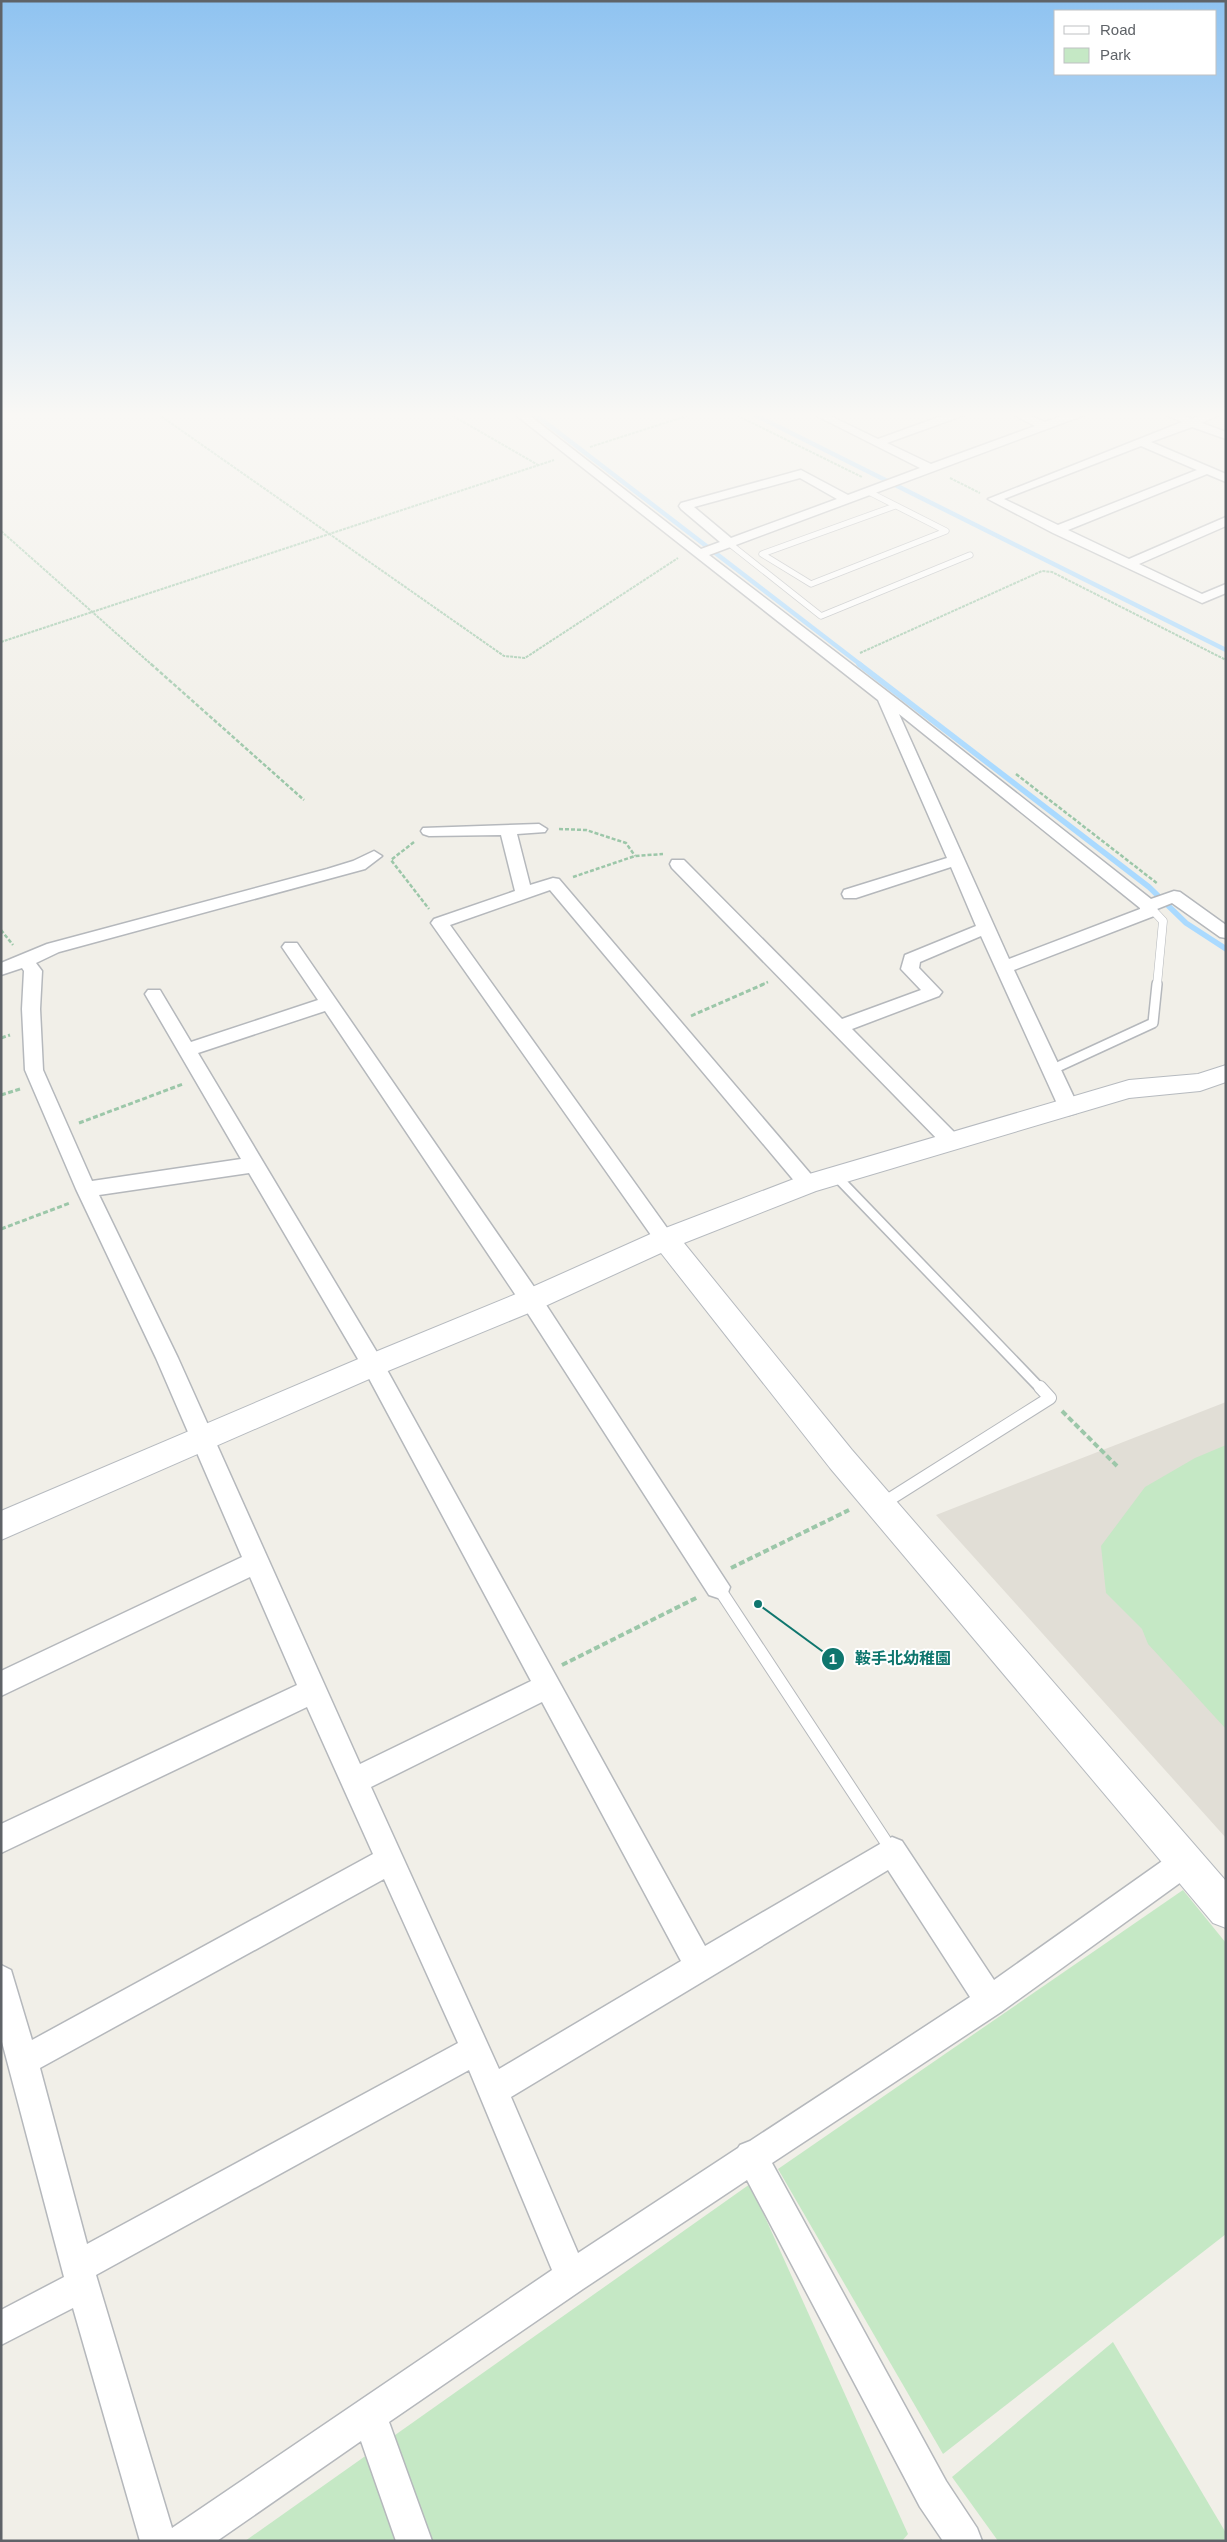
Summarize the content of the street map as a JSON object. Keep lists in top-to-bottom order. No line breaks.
{"places":["鞍手北幼稚園"],"legend":["Road","Park"]}
